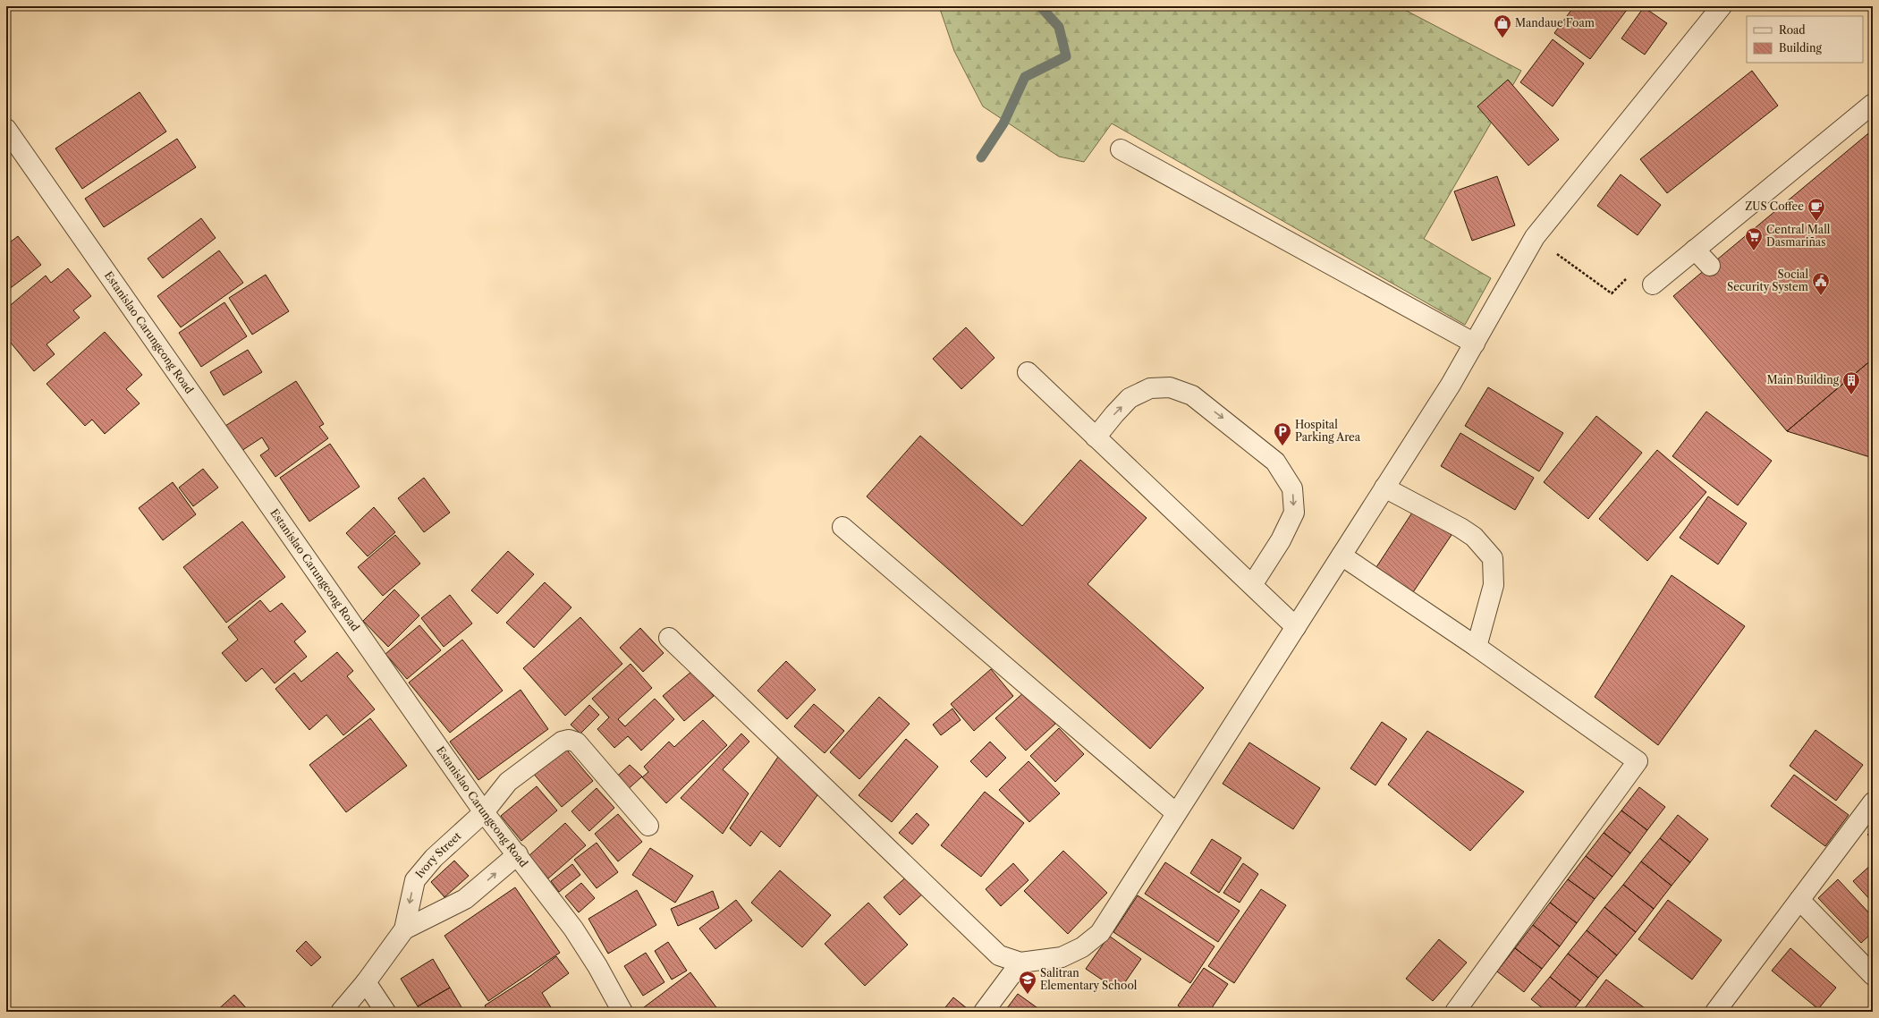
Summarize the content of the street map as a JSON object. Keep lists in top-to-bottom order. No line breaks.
{"streets":{"street":["Estanislao Carungcong Road","Ivory Street"]},"crossings":[["Estanislao Carungcong Road","Ivory Street"]],"places":{"shop":["Mandaue Foam"],"cafe":["ZUS Coffee"],"supermarket":["Central Mall Dasmariñas"],"public building":["Social Security System"],"building":["Main Building"],"parking":["Hospital Parking Area"],"school or university":["Salitran Elementary School"]},"legend":["Road","Building"]}
